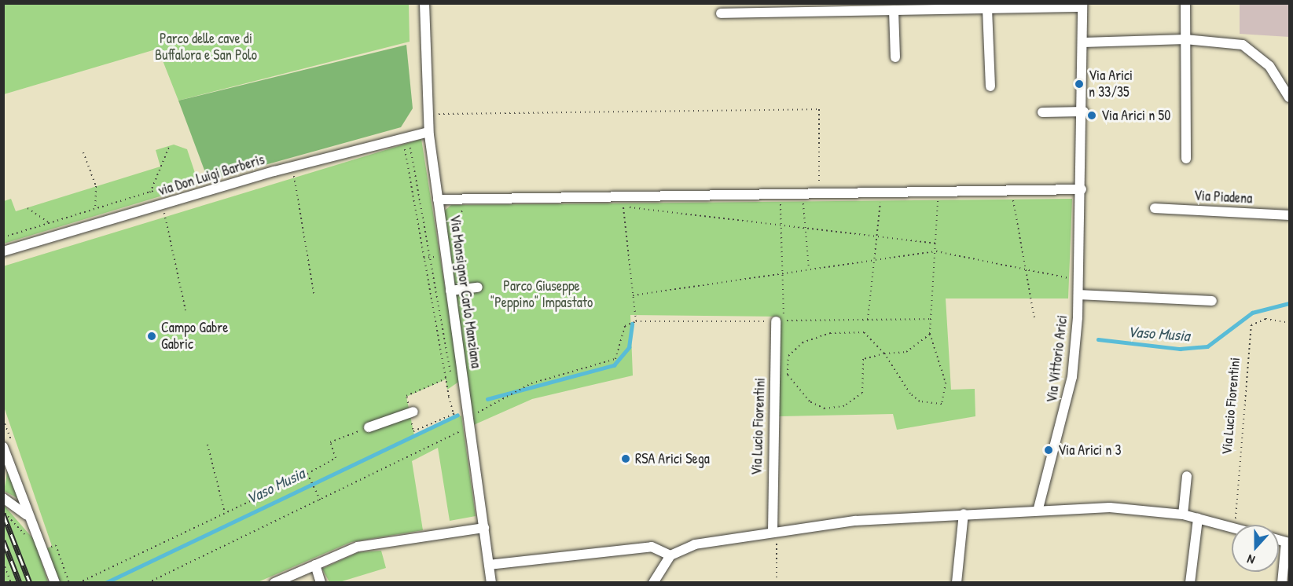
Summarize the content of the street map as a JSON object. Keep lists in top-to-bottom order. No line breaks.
{"streets":{"street":["via Don Luigi Barberis","Via Piadena","Via Monsignor Carlo Manziana","Via Vittorio Arici","Via Lucio Fiorentini"]},"crossings":[["via Don Luigi Barberis","Via Monsignor Carlo Manziana"]],"water":["Vaso Musia"],"parks":["Parco delle cave di Buffalora e San Polo","Parco Giuseppe \"Peppino\" Impastato"],"places":["Via Arici n 33/35","Via Arici n 50","Campo Gabre Gabric","Via Arici n 3","RSA Arici Sega"],"north":"bottom"}
